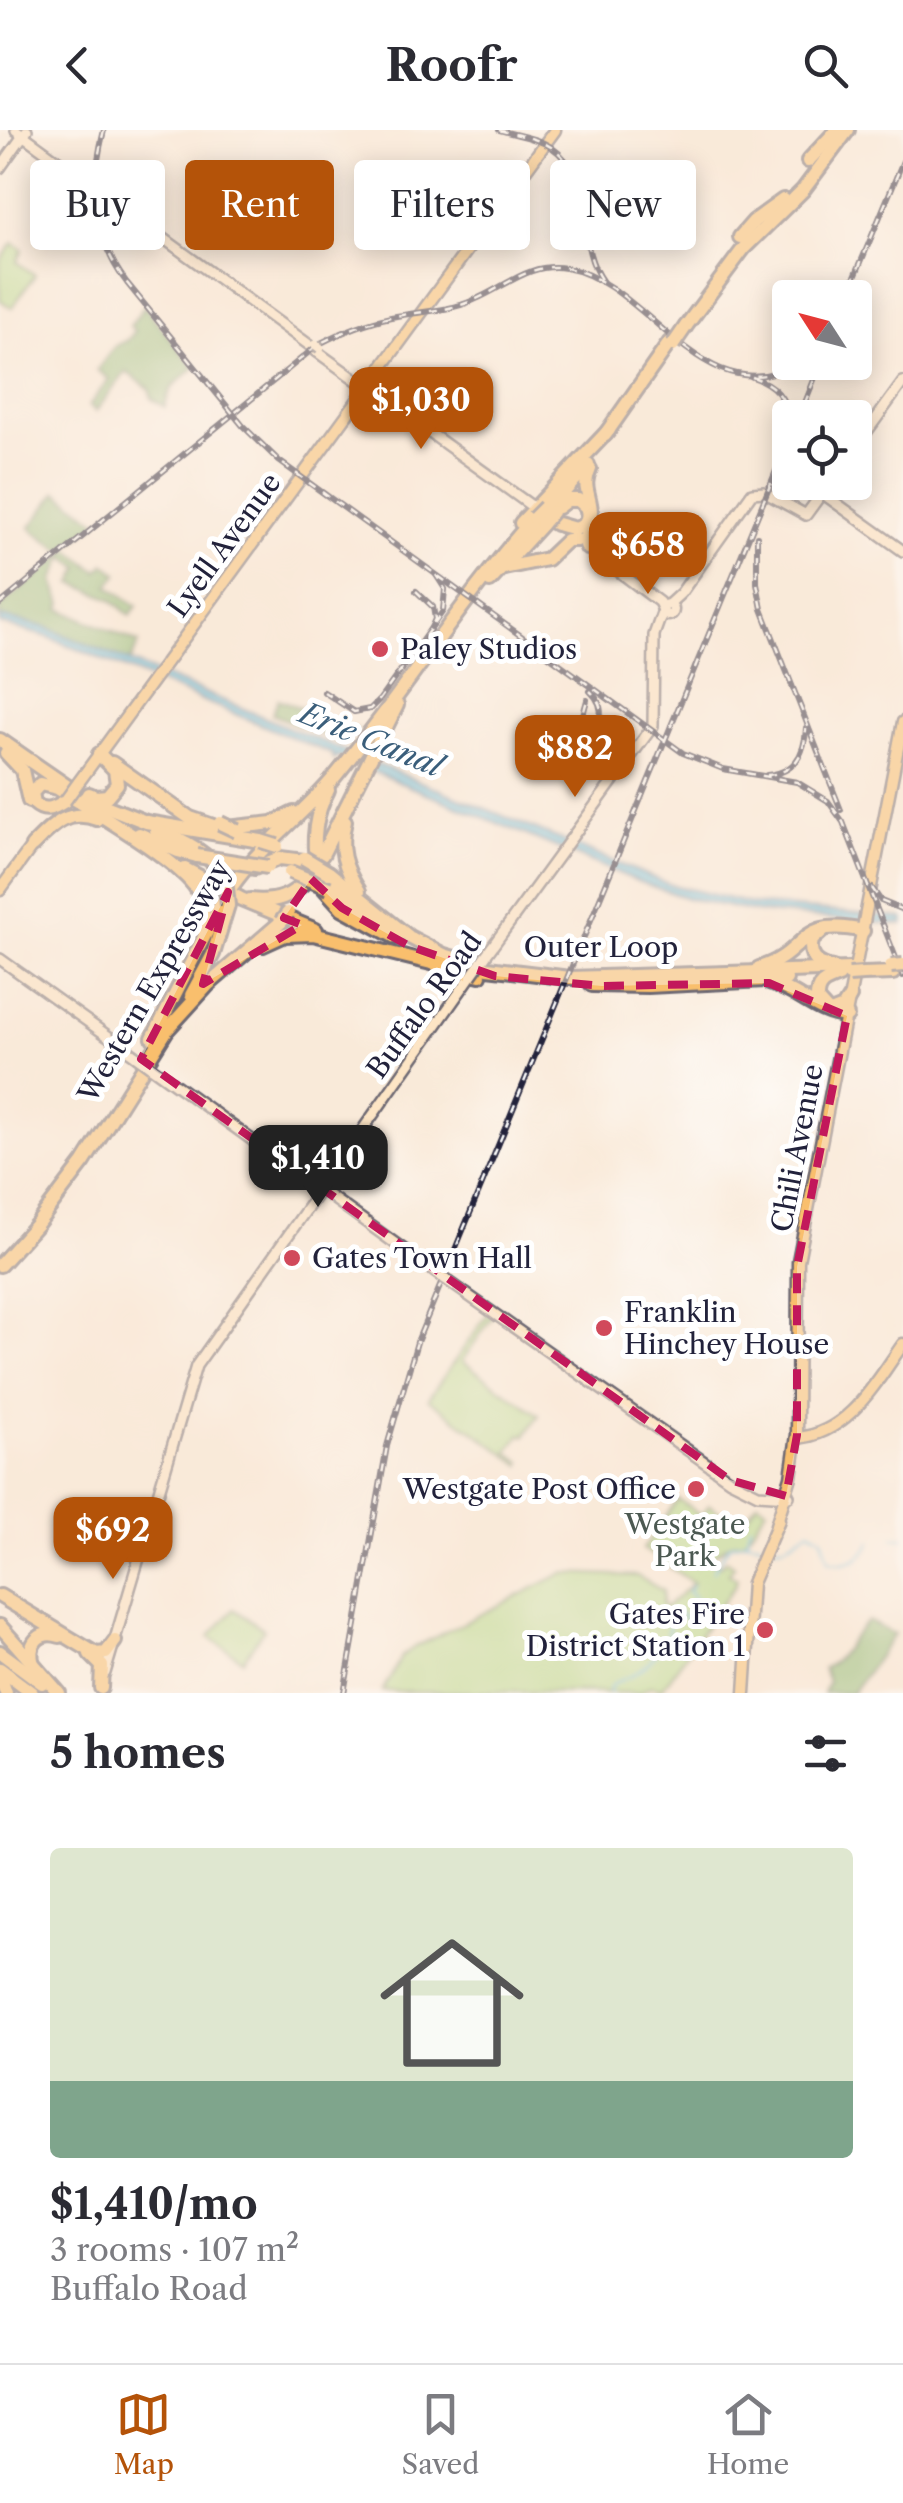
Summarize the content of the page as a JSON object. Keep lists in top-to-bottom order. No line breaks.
{"streets":{"highway":["Outer Loop","Western Expressway"],"main road":["Lyell Avenue","Buffalo Road","Chili Avenue"]},"crossings":[["Lyell Avenue","Outer Loop"]],"water":["Erie Canal"],"parks":["Westgate Park"],"places":["Paley Studios","Gates Town Hall","Franklin Hinchey House","Westgate Post Office","Gates Fire District Station 1"],"north":"top left","page":{"header":"Roofr","chip":["Buy","Rent","Filters","New"],"price":["$1,030","$658","$882","$1,410","$692"],"heading":"5 homes","list":[{"name":"$1,410/mo","note":"3 rooms · 107 m² · Buffalo Road"}],"tabs":["Map","Saved","Home"]}}
